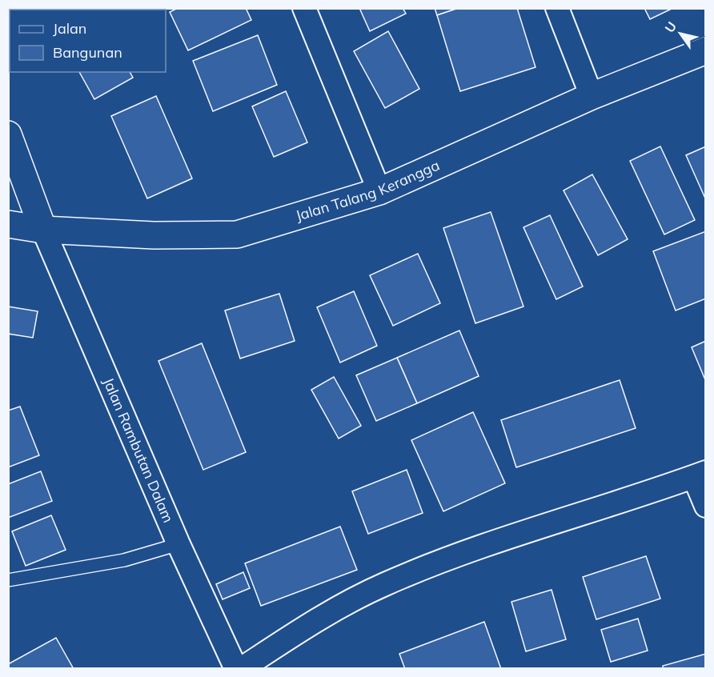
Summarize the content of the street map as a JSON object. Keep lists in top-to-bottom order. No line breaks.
{"streets":{"street":["Jalan Talang Kerangga","Jalan Rambutan Dalam"]},"crossings":[["Jalan Talang Kerangga","Jalan Rambutan Dalam"]],"legend":["Jalan","Bangunan"],"north":"top left"}
